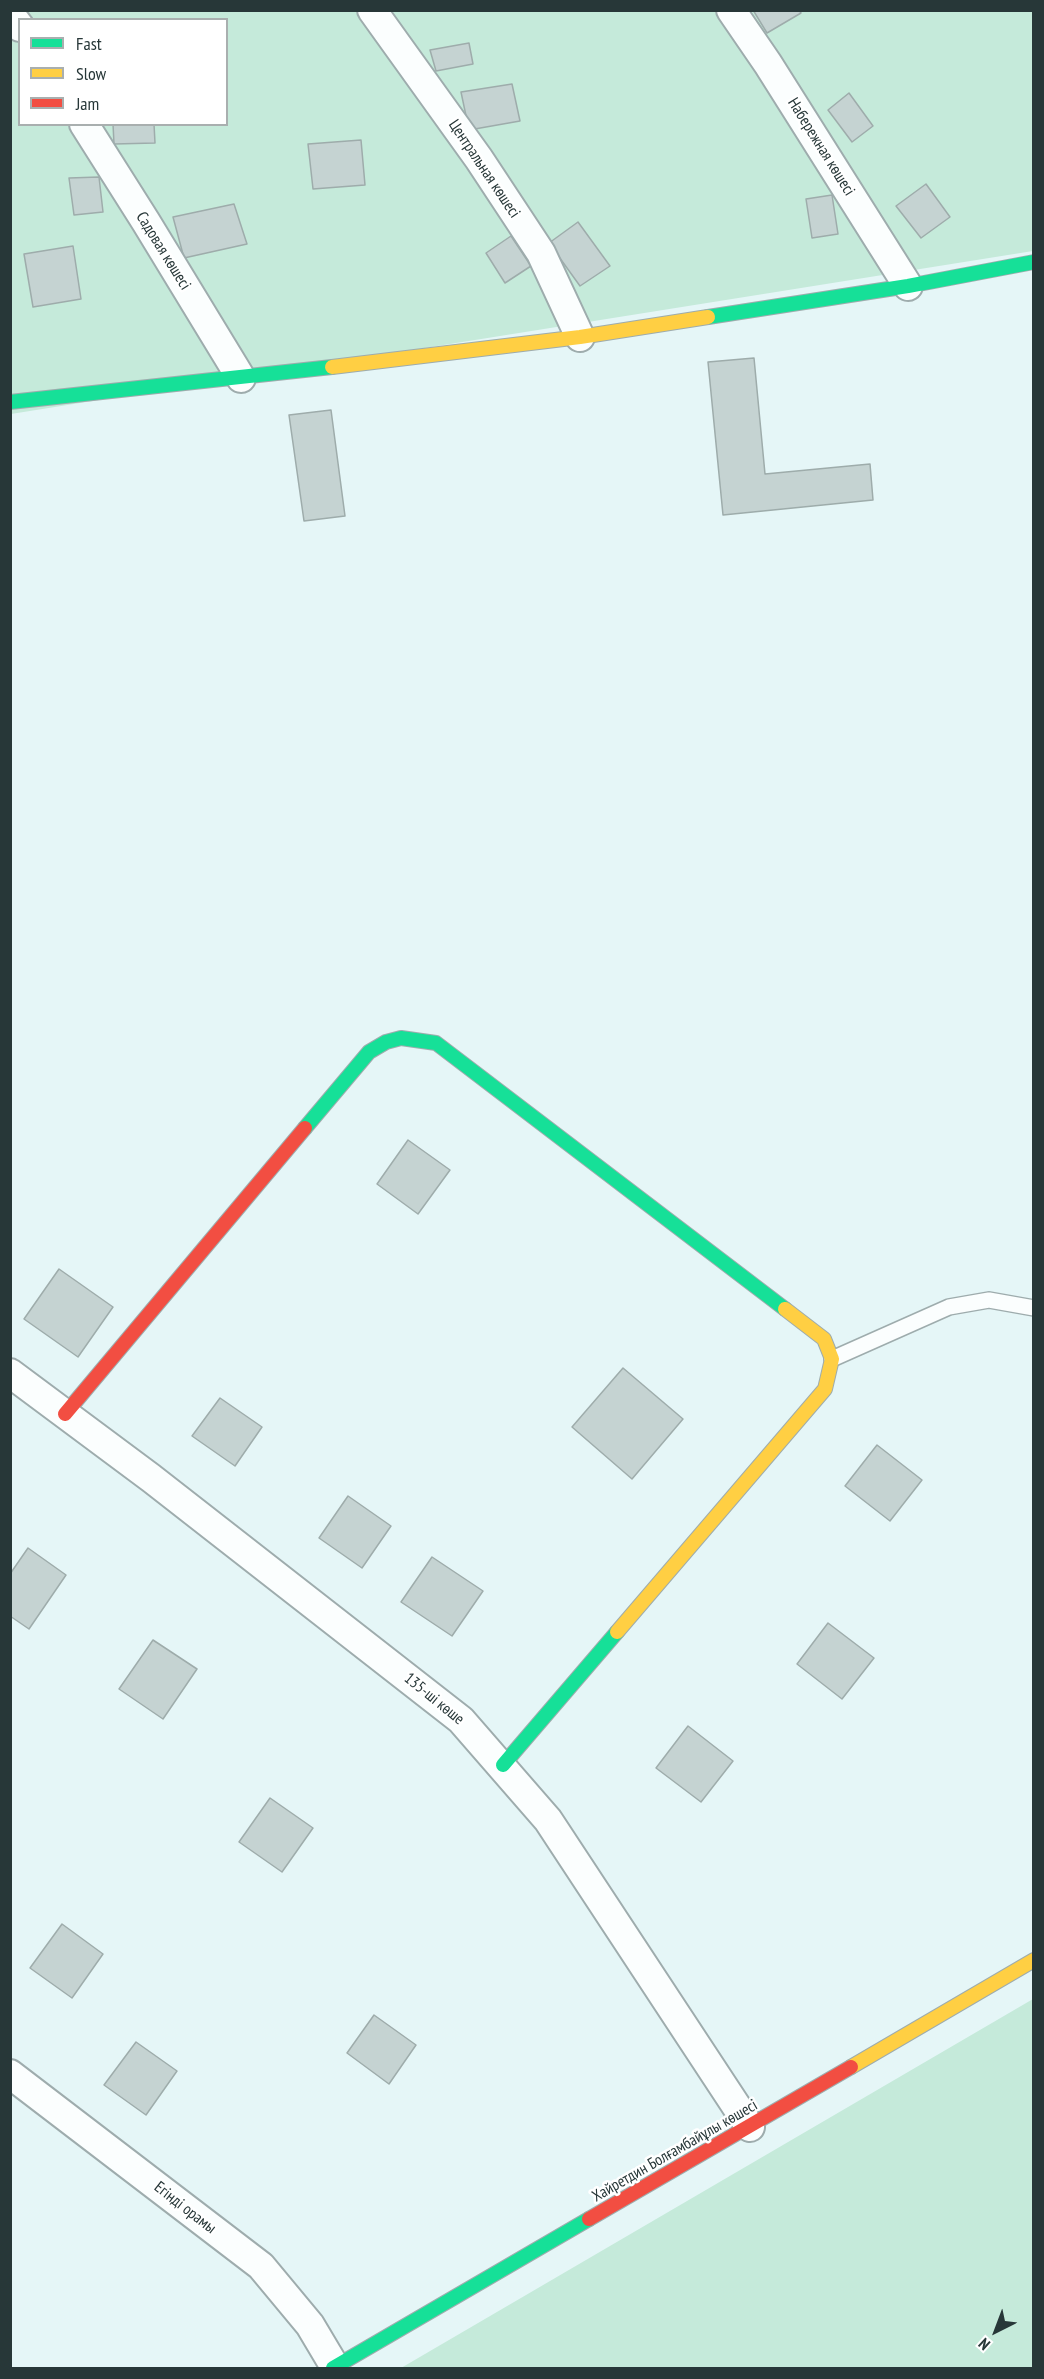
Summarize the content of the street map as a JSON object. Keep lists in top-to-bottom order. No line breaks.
{"streets":{"street":["Набережная көшесі","Центральная көшесі","Садовая көшесі","135-ші көше","Хайретдин Болғамбайұлы көшесі","Егінді орамы"]},"crossings":[["135-ші көше","Хайретдин Болғамбайұлы көшесі"],["Хайретдин Болғамбайұлы көшесі","Егінді орамы"]],"legend":["Fast","Slow","Jam"],"north":"bottom left"}
